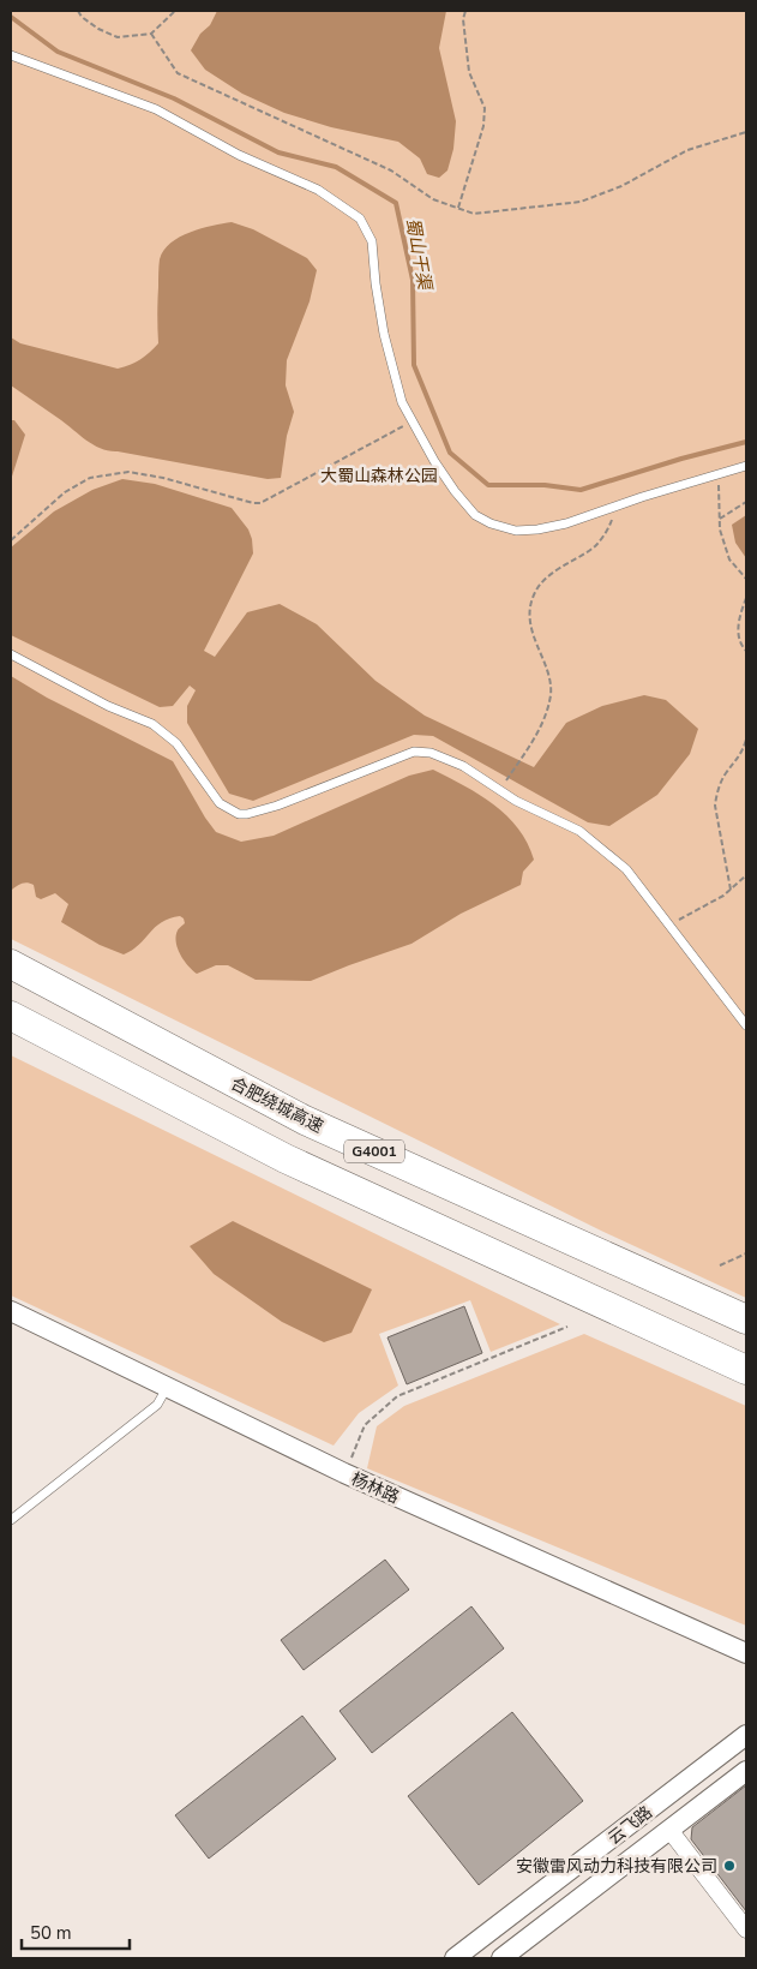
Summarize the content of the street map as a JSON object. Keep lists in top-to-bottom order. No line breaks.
{"streets":{"highway":["合肥绕城高速","G4001"],"street":["杨林路","云飞路"]},"water":["蜀山干渠"],"parks":["大蜀山森林公园"],"places":["安徽雷风动力科技有限公司"],"scale_bar":"50 m"}
